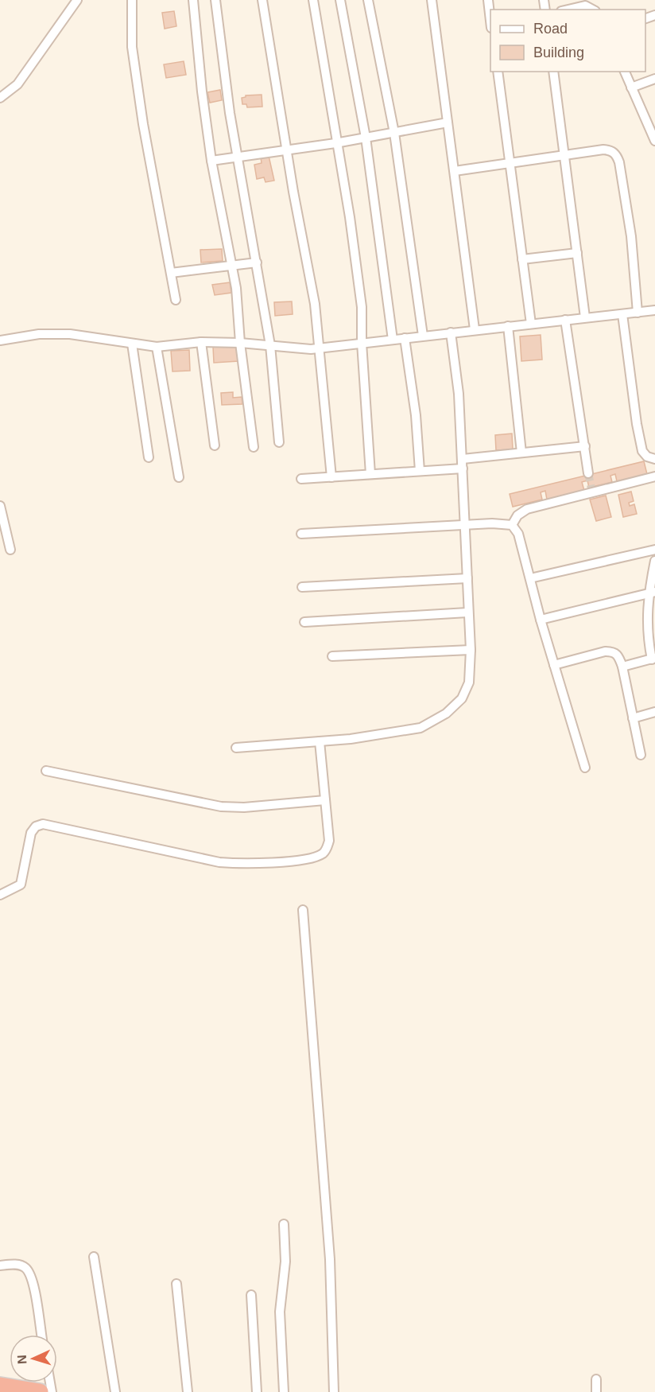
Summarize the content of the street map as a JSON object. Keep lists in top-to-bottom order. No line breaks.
{"legend":["Road","Building"],"north":"left"}
